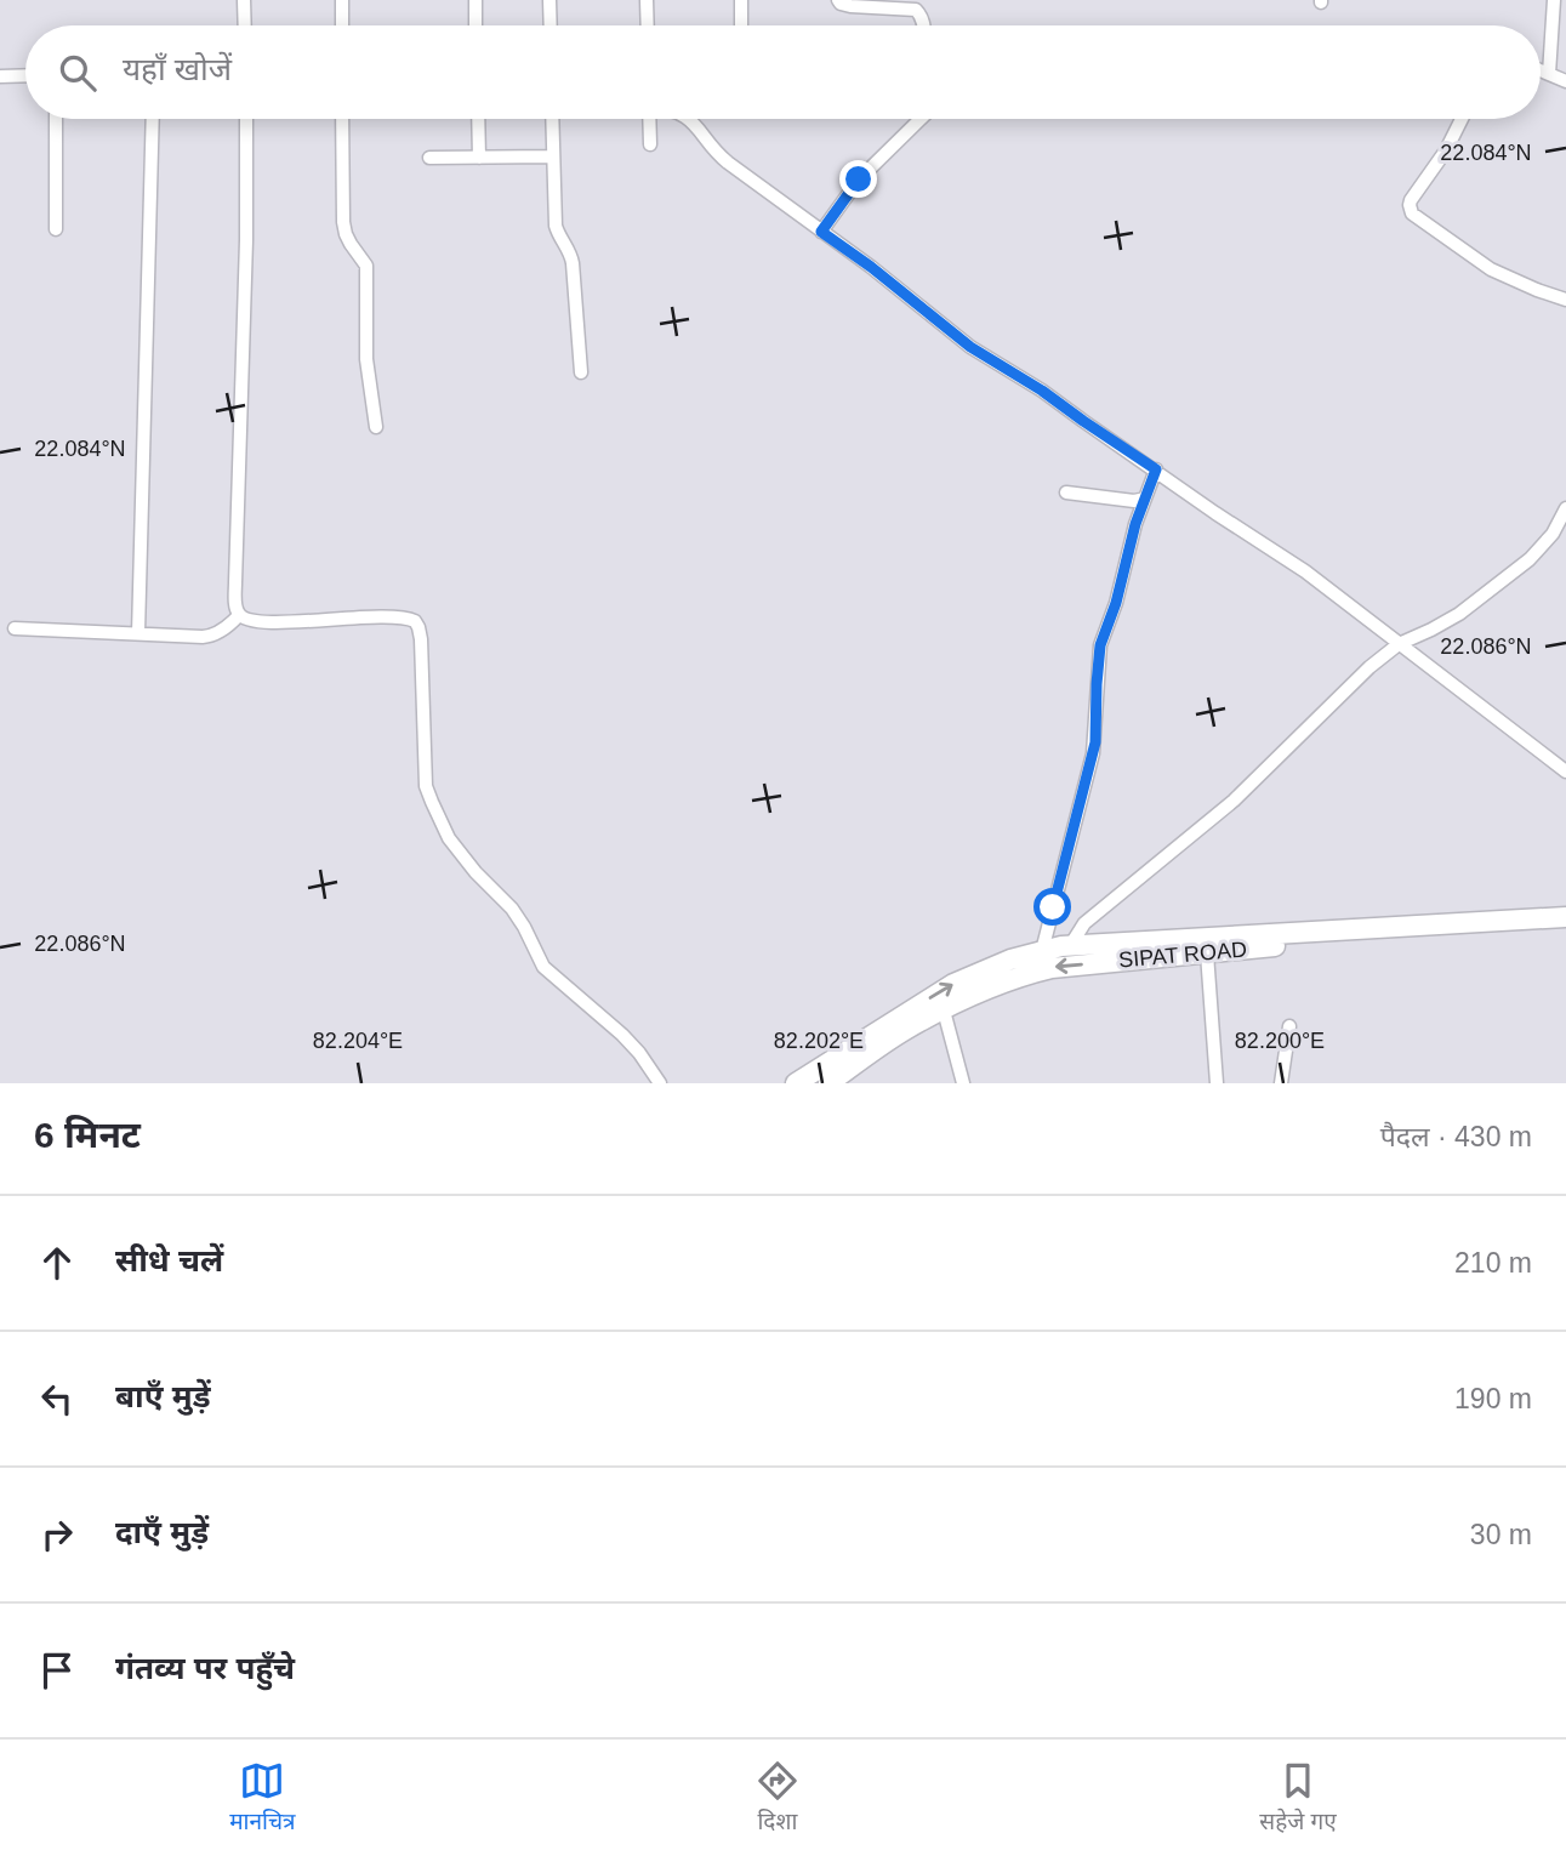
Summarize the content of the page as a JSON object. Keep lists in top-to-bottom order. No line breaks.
{"streets":{"highway":["SIPAT ROAD"]},"page":{"search":"यहाँ खोजें","heading":["6 मिनट","पैदल · 430 m"],"list":[["सीधे चलें","210 m"],["बाएँ मुड़ें","190 m"],["दाएँ मुड़ें","30 m"],"गंतव्य पर पहुँचे"],"nav":["मानचित्र","दिशा","सहेजे गए"]},"coordinates":["22.084°N","22.086°N","82.204°E","82.202°E","82.200°E"]}
